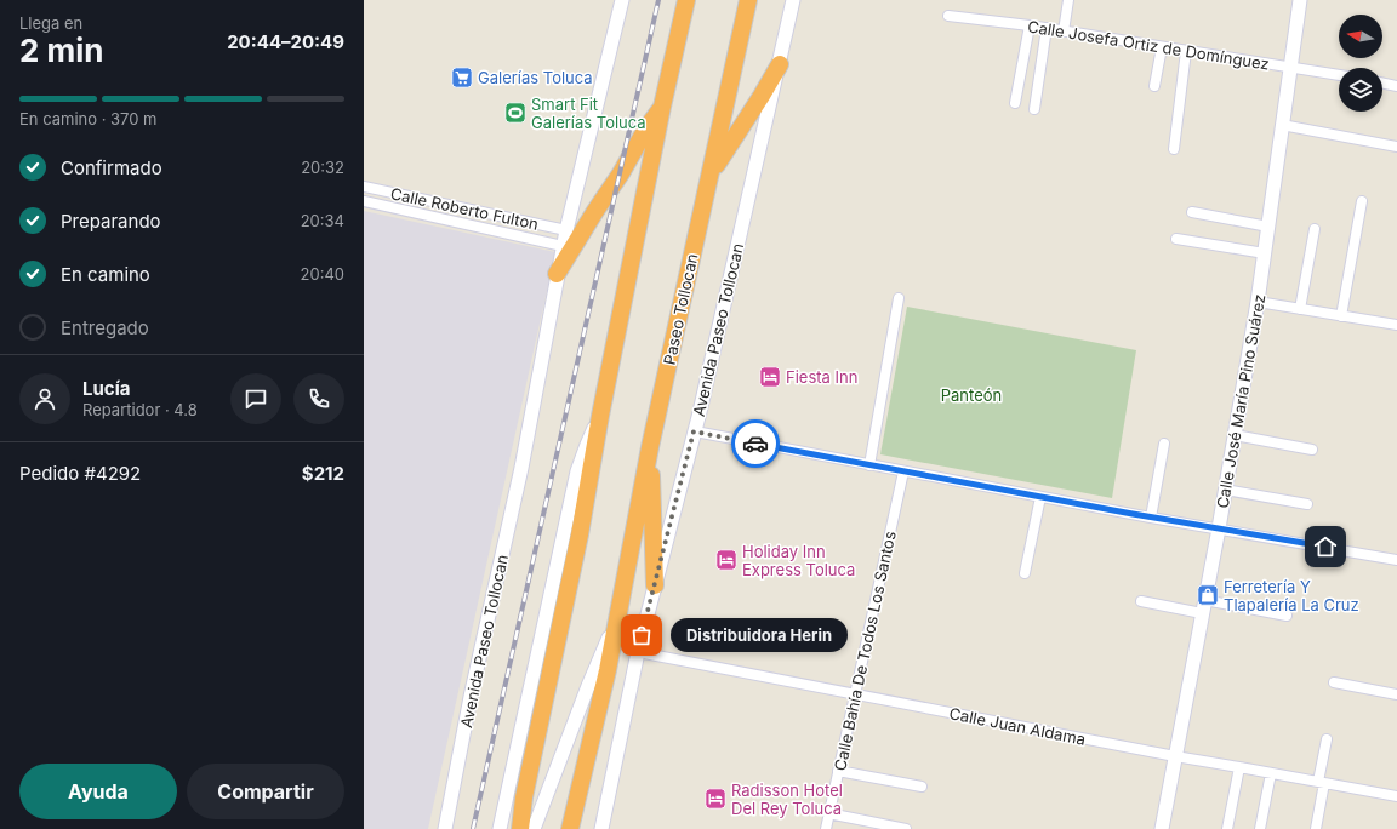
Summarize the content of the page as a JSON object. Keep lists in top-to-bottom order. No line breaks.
{"streets":{"highway":["Paseo Tollocan"],"main road":["Avenida Paseo Tollocan","Calle José María Pino Suárez"],"street":["Calle Josefa Ortiz de Domínguez","Calle Roberto Fulton","Calle Bahía De Todos Los Santos","Calle Juan Aldama"]},"crossings":[["Calle Josefa Ortiz de Domínguez","Calle José María Pino Suárez"],["Calle Roberto Fulton","Avenida Paseo Tollocan"],["Avenida Paseo Tollocan","Calle Juan Aldama"],["Calle José María Pino Suárez","Calle Juan Aldama"],["Calle Bahía De Todos Los Santos","Calle Juan Aldama"]],"parks":["Panteón"],"places":{"supermarket":["Galerías Toluca"],"sports":["Smart Fit Galerías Toluca"],"hotel":["Fiesta Inn","Holiday Inn Express Toluca","Radisson Hotel Del Rey Toluca"],"shop":["Ferretería Y Tlapalería La Cruz"],"other":["Distribuidora Herin"]},"north":"left","page":{"heading":["2 min","Llega en","20:44–20:49"],"panel":["Lucía","Repartidor · 4.8","Pedido #4292","$212"],"bar":"En camino · 370 m","list":[["Confirmado","20:32"],["Preparando","20:34"],["En camino","20:40"],"Entregado"],"bubble":"Distribuidora Herin","buttons":["Ayuda","Compartir"]}}
